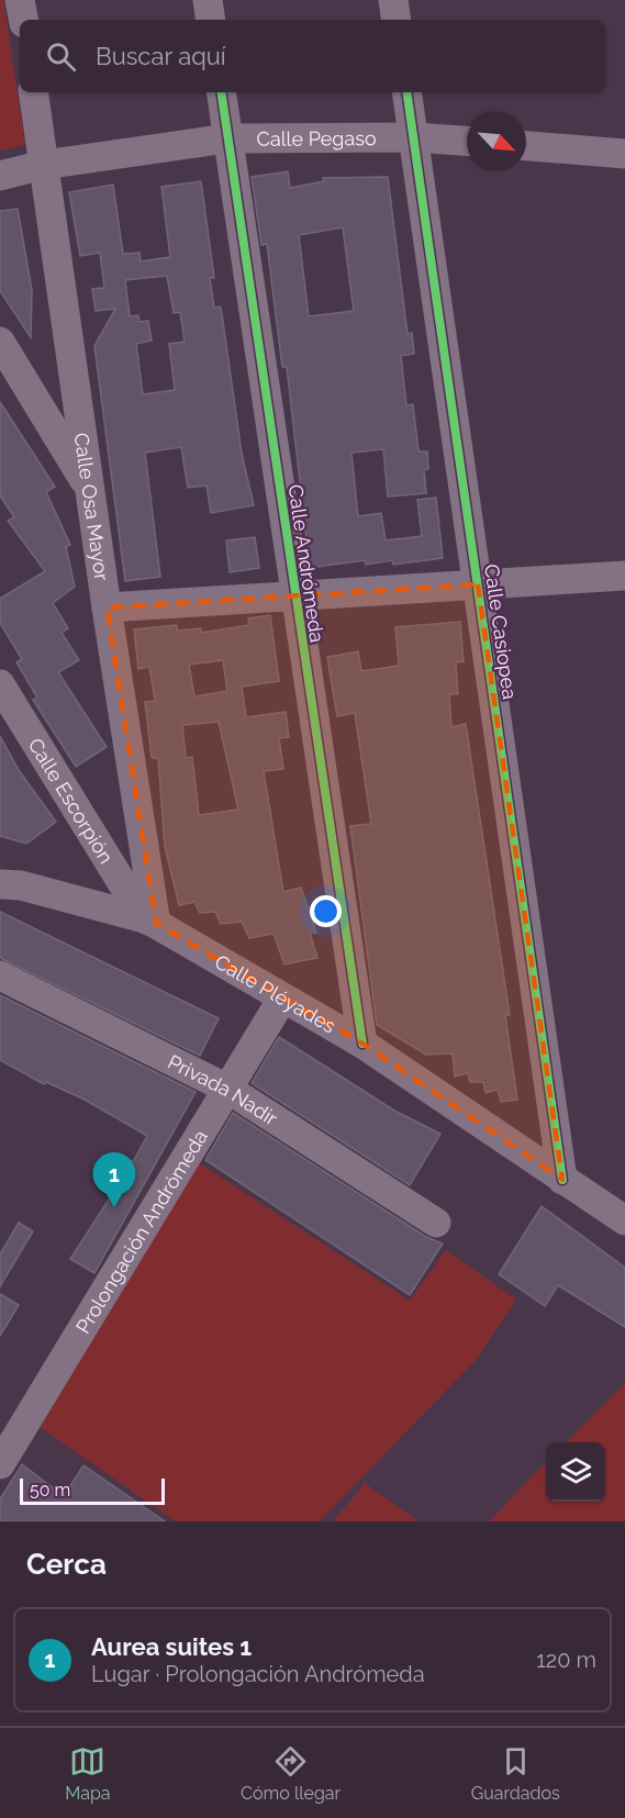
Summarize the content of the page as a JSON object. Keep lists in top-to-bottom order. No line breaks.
{"streets":{"street":["Calle Pegaso","Calle Osa Mayor","Calle Andrómeda","Calle Casiopea","Calle Escorpión","Calle Pléyades","Privada Nadir","Prolongación Andrómeda"]},"crossings":[["Calle Pegaso","Calle Osa Mayor"],["Calle Pegaso","Calle Andrómeda"],["Calle Pegaso","Calle Casiopea"],["Calle Osa Mayor","Calle Escorpión"],["Calle Osa Mayor","Calle Pléyades"],["Calle Andrómeda","Calle Pléyades"],["Calle Casiopea","Calle Pléyades"],["Calle Escorpión","Calle Pléyades"],["Calle Pléyades","Prolongación Andrómeda"],["Privada Nadir","Prolongación Andrómeda"]],"scale_bar":"50 m","north":"bottom right","page":{"search":"Buscar aquí","pins":"1","scale":"50 m","heading":"Cerca","list":[{"mark":"1","name":"Aurea suites 1","note":"Lugar · Prolongación Andrómeda","value":"120 m"}],"nav":["Mapa","Cómo llegar","Guardados"]}}
